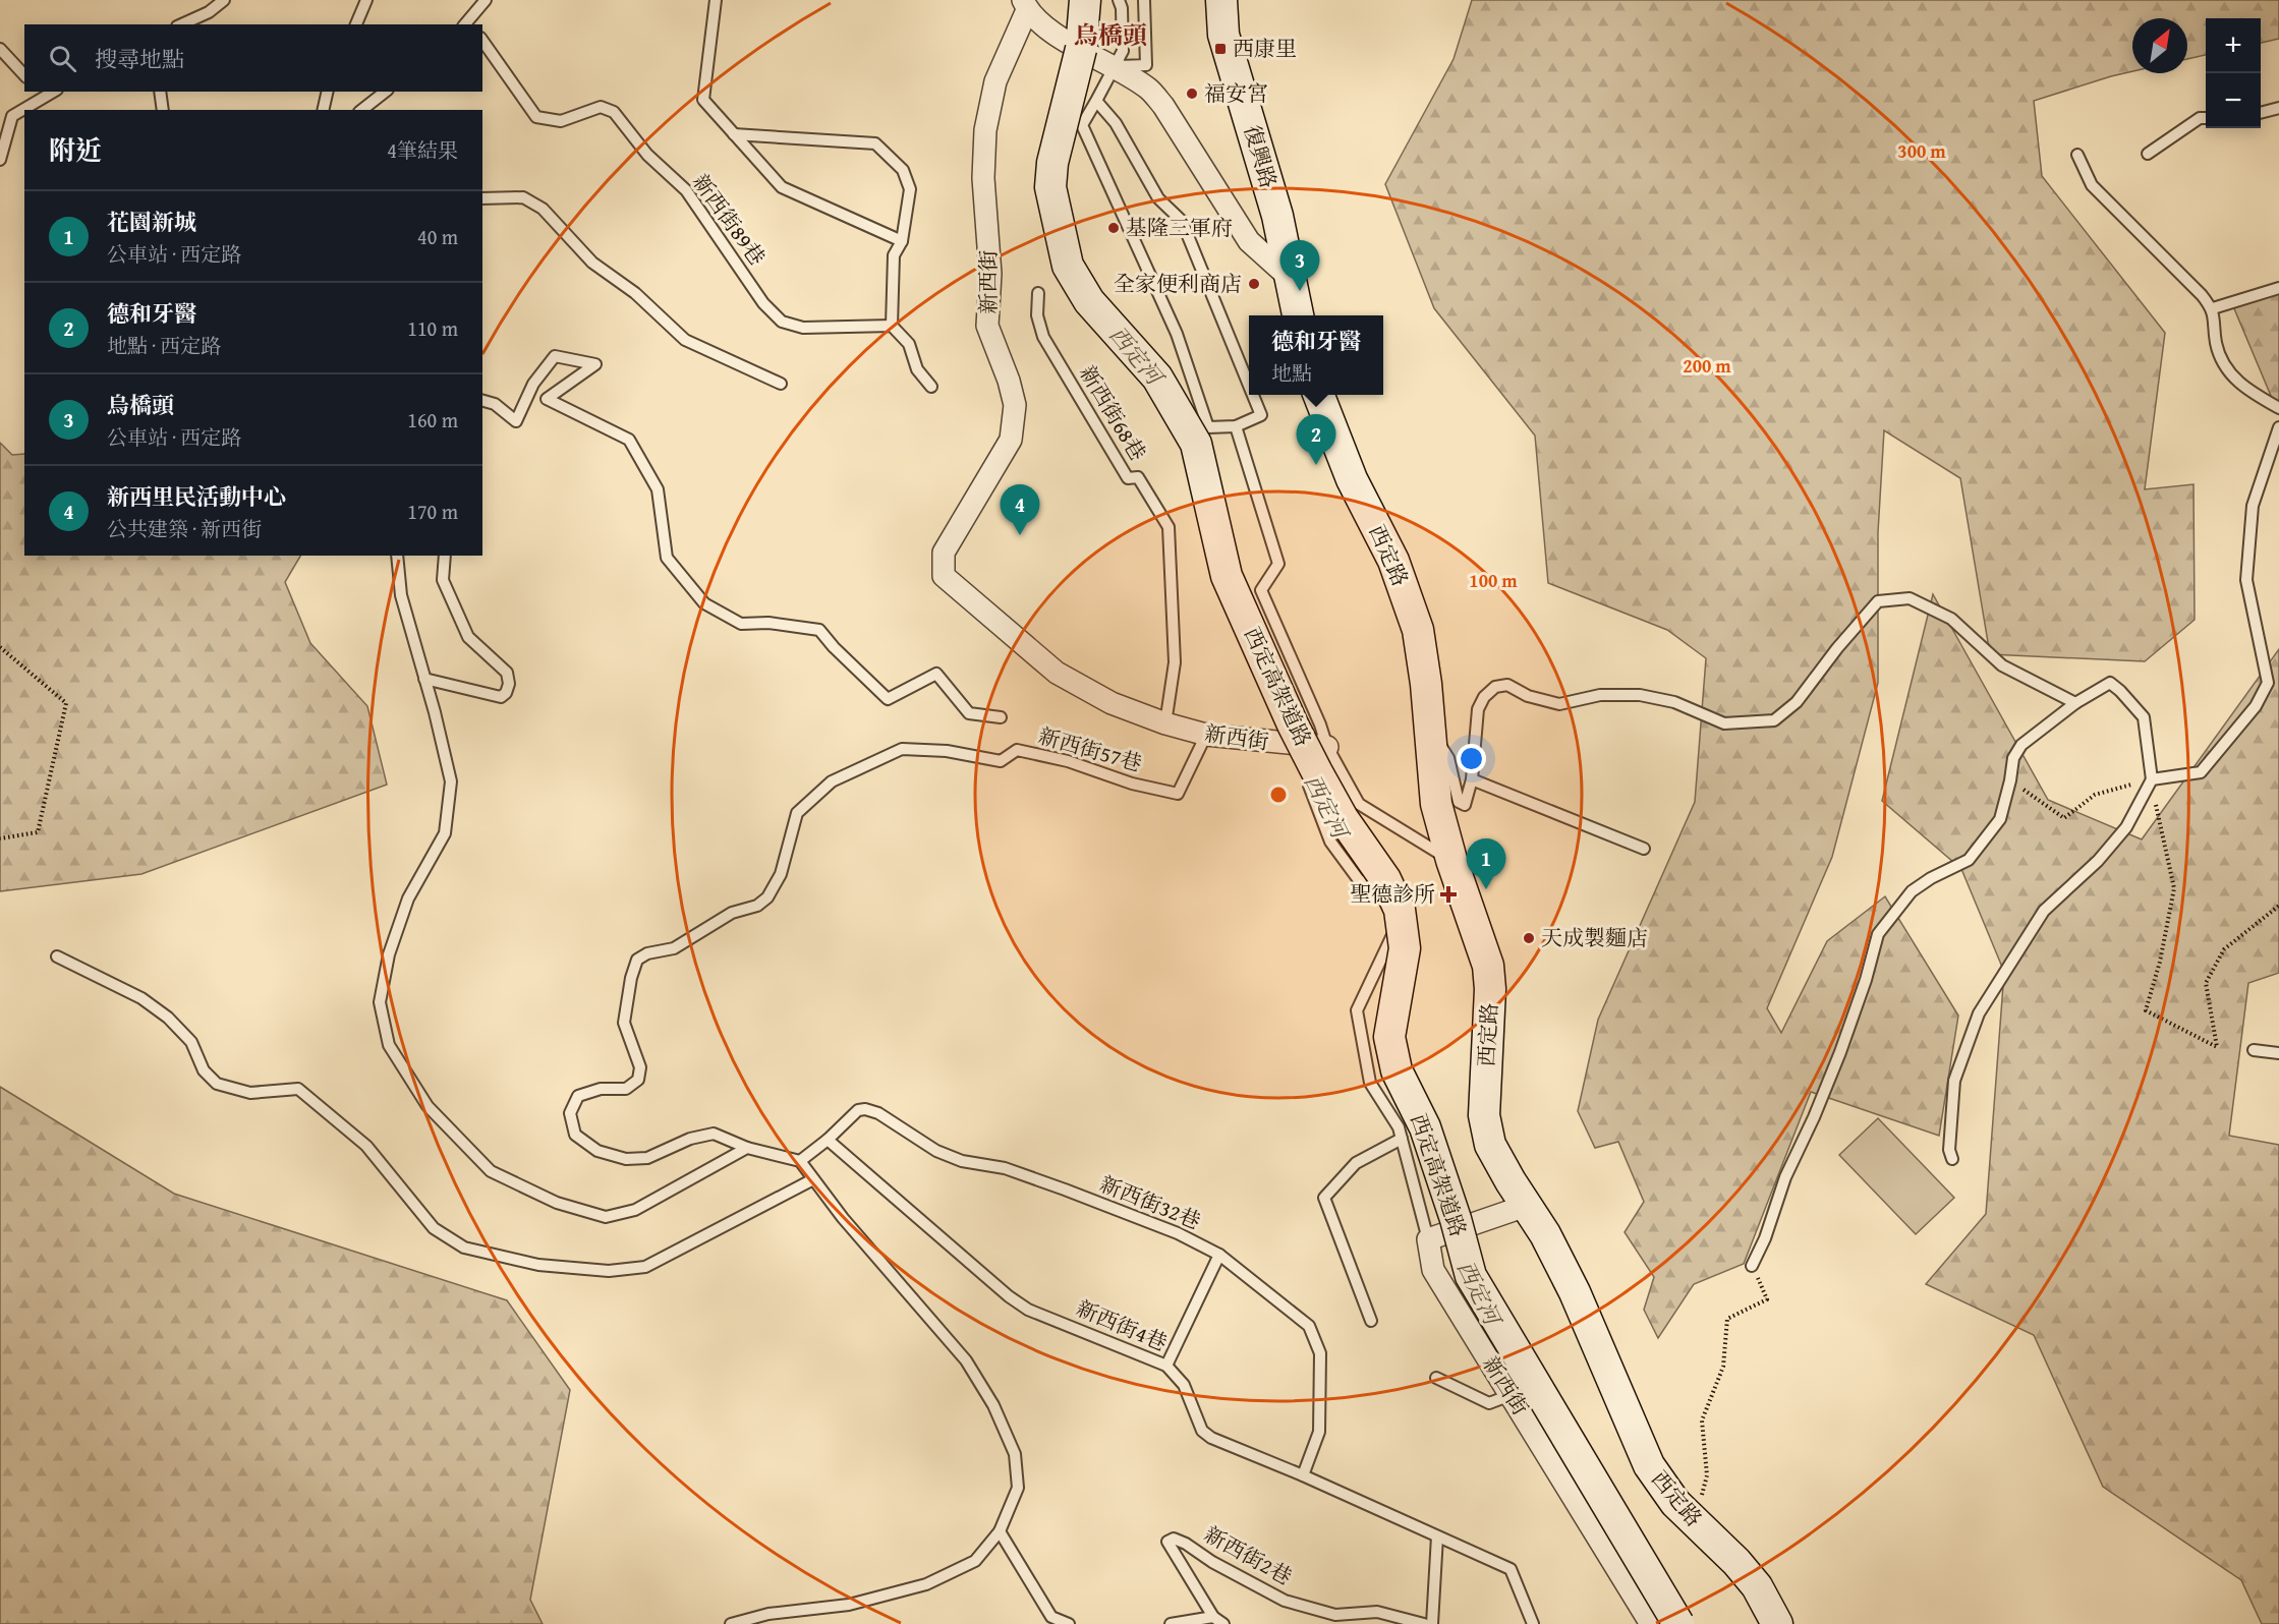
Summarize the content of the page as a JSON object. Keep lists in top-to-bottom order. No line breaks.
{"streets":{"street":["復興路","新西街","西定路","西定高架道路"],"lane":["新西街89巷","新西街68巷","新西街57巷","新西街32巷","新西街4巷","新西街2巷"]},"crossings":[["新西街","新西街68巷"],["新西街","西定高架道路"],["新西街","新西街57巷"],["新西街32巷","新西街4巷"]],"districts":["烏橋頭"],"water":["西定河"],"places":{"transit":["西康里"],"other":["福安宮","基隆三軍府","全家便利商店","天成製麵店"],"health":["聖德診所"]},"north":"top right","page":{"map_buttons":["+","−"],"search":"搜尋地點","heading":["附近","4筆結果"],"list":[{"mark":"1","name":"花園新城","note":"公車站 · 西定路","value":"40 m"},{"mark":"2","name":"德和牙醫","note":"地點 · 西定路","value":"110 m"},{"mark":"3","name":"烏橋頭","note":"公車站 · 西定路","value":"160 m"},{"mark":"4","name":"新西里民活動中心","note":"公共建築 · 新西街","value":"170 m"}],"pins":["3","2","4","1"],"popup":["德和牙醫","地點"]},"rings":["300 m","200 m","100 m"]}
